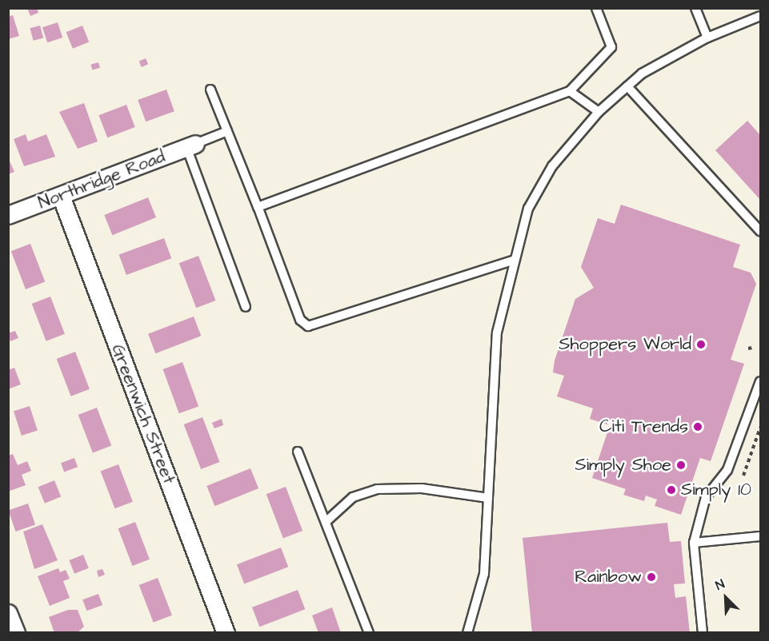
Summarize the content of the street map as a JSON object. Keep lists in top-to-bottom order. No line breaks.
{"streets":{"street":["Northridge Road","Greenwich Street"]},"crossings":[["Northridge Road","Greenwich Street"]],"places":["Shoppers World","Citi Trends","Simply Shoe","Simply 10","Rainbow"],"north":"top left"}
